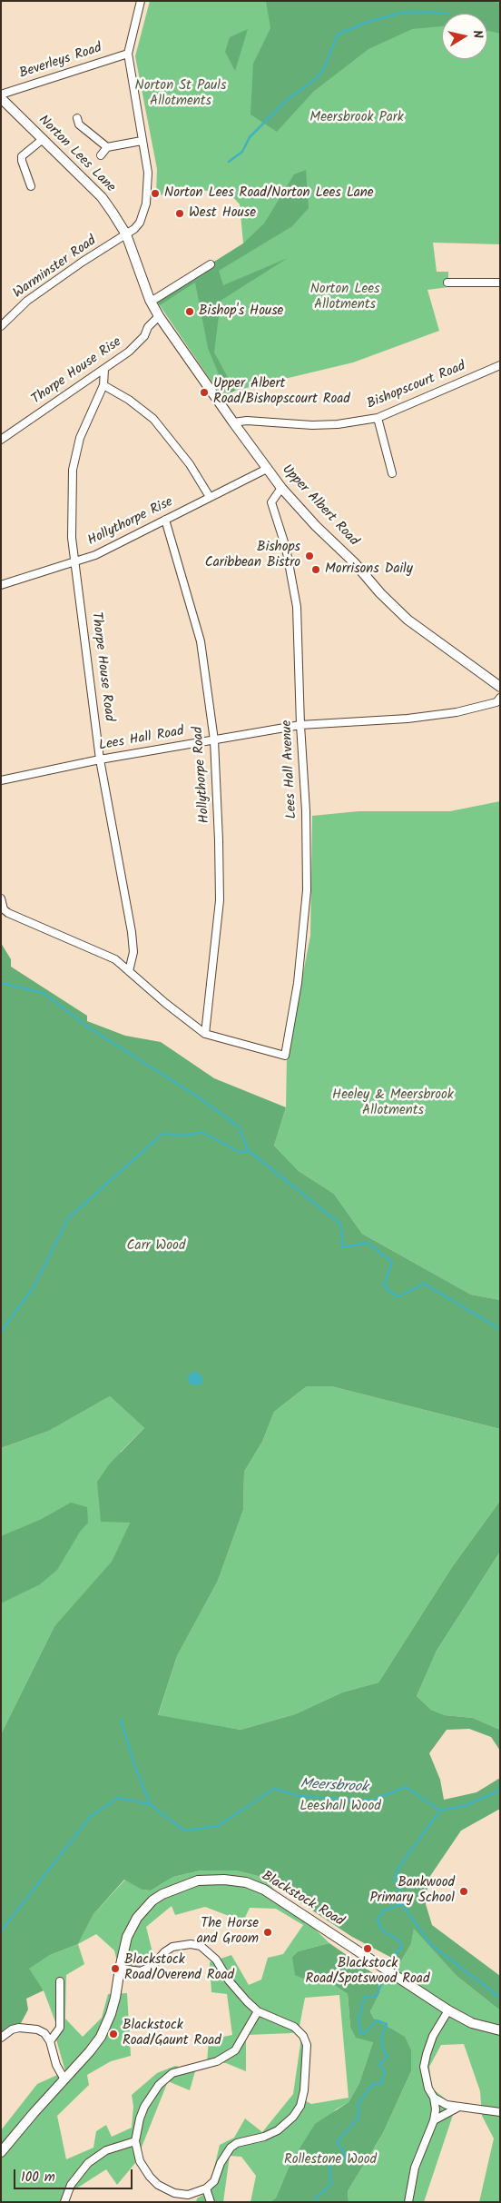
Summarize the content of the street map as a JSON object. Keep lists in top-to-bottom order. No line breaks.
{"streets":{"street":["Beverleys Road","Norton Lees Lane","Warminster Road","Thorpe House Rise","Bishopscourt Road","Upper Albert Road","Hollythorpe Rise","Thorpe House Road","Lees Hall Road","Lees Hall Avenue","Hollythorpe Road","Blackstock Road"]},"crossings":[["Beverleys Road","Warminster Road"],["Norton Lees Lane","Warminster Road"],["Norton Lees Lane","Thorpe House Rise"],["Norton Lees Lane","Bishopscourt Road"],["Norton Lees Lane","Upper Albert Road"],["Thorpe House Rise","Thorpe House Road"],["Bishopscourt Road","Upper Albert Road"],["Upper Albert Road","Hollythorpe Rise"],["Upper Albert Road","Lees Hall Avenue"],["Hollythorpe Rise","Thorpe House Road"],["Hollythorpe Rise","Hollythorpe Road"],["Thorpe House Road","Lees Hall Road"],["Lees Hall Road","Lees Hall Avenue"],["Lees Hall Road","Hollythorpe Road"],["Lees Hall Avenue","Hollythorpe Road"]],"water":["Meersbrook"],"parks":["Norton St Pauls Allotments","Meersbrook Park","Norton Lees Allotments","Heeley & Meersbrook Allotments","Carr Wood","Leeshall Wood","Rollestone Wood"],"places":["Norton Lees Road/Norton Lees Lane","West House","Bishop's House","Upper Albert Road/Bishopscourt Road","Bishops Caribbean Bistro","Morrisons Daily","Bankwood Primary School","The Horse and Groom","Blackstock Road/Spotswood Road","Blackstock Road/Overend Road","Blackstock Road/Gaunt Road"],"scale_bar":"100 m","north":"right"}
